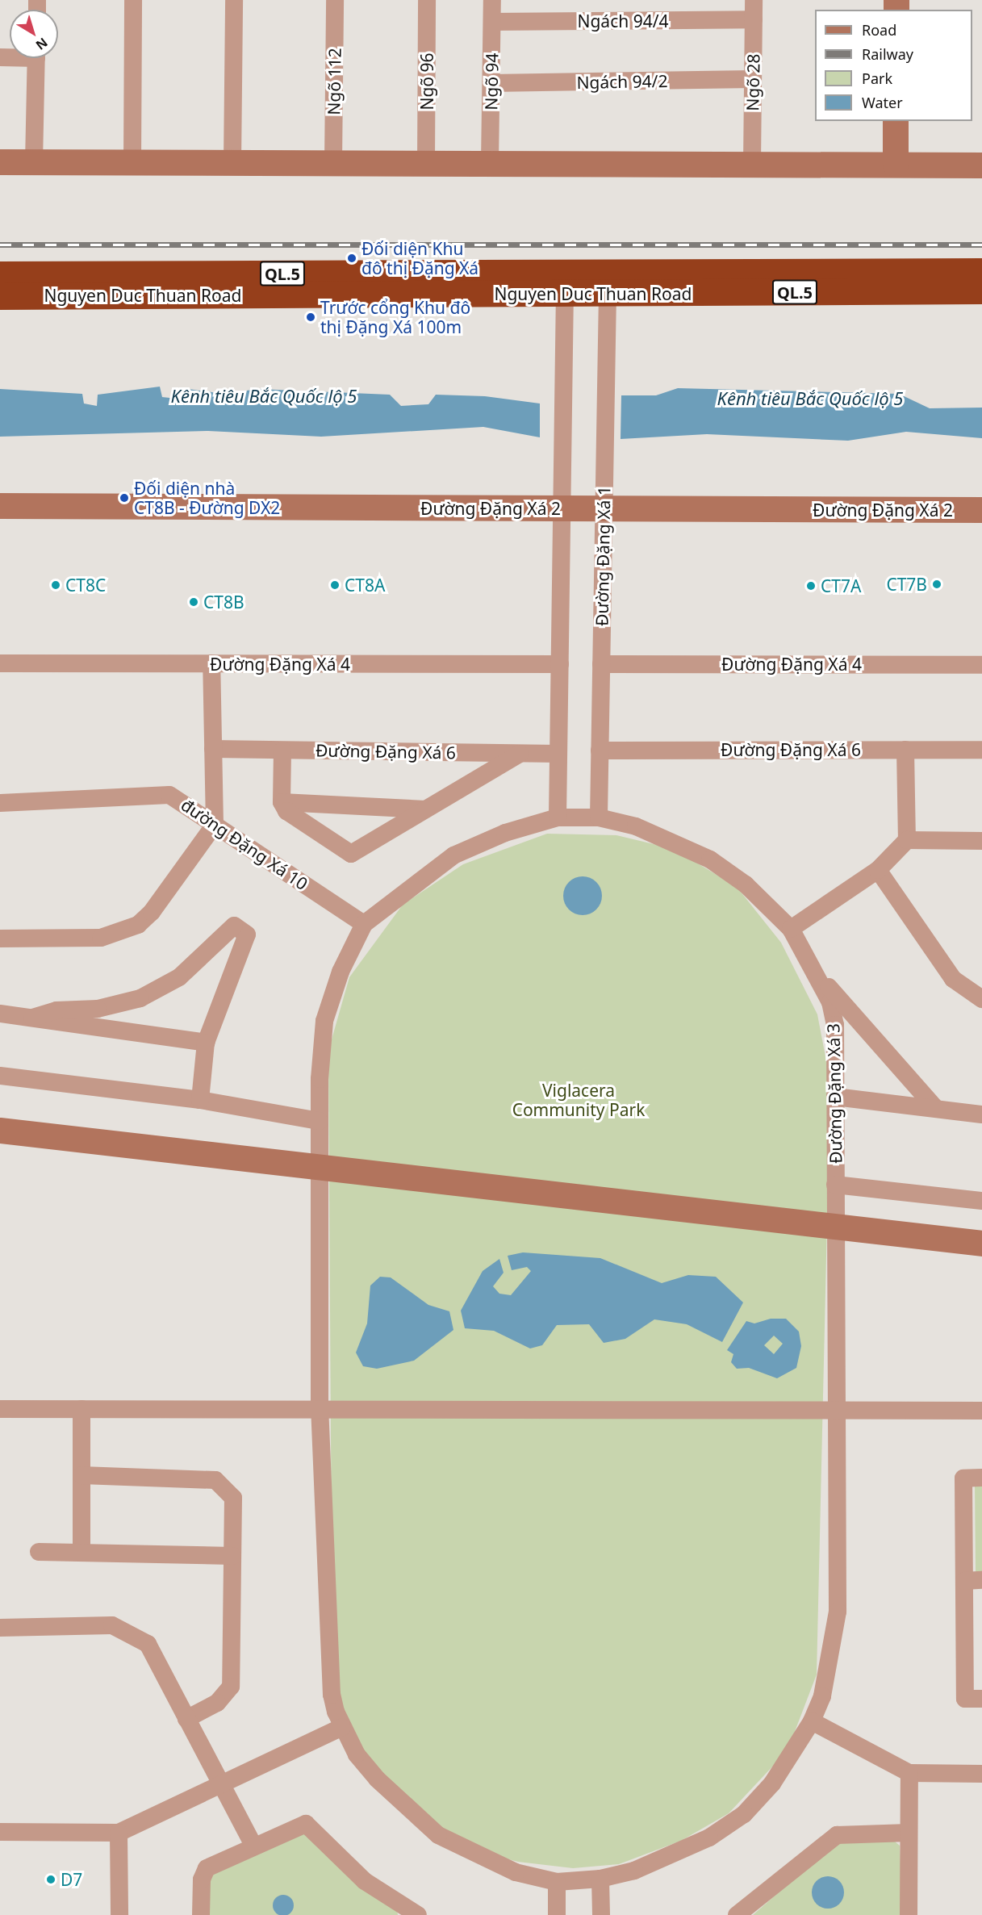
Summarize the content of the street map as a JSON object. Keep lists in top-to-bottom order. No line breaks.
{"streets":{"highway":["QL.5","Nguyen Duc Thuan Road"],"street":["Ngách 94/4","Ngõ 112","Ngõ 96","Ngõ 94","Ngách 94/2","Ngõ 28","Đường Đặng Xá 2","Đường Đặng Xá 1","Đường Đặng Xá 4","Đường Đặng Xá 6","đường Đặng Xá 10","Đường Đặng Xá 3"]},"crossings":[["Ngách 94/4","Ngõ 94"],["Ngách 94/4","Ngõ 28"],["Ngõ 94","Ngách 94/2"],["Ngách 94/2","Ngõ 28"],["Nguyen Duc Thuan Road","Đường Đặng Xá 1"],["Đường Đặng Xá 2","Đường Đặng Xá 1"],["Đường Đặng Xá 1","Đường Đặng Xá 4"],["Đường Đặng Xá 1","Đường Đặng Xá 6"],["Đường Đặng Xá 1","Đường Đặng Xá 3"],["đường Đặng Xá 10","Đường Đặng Xá 3"]],"water":["Kênh tiêu Bắc Quốc lộ 5"],"parks":["Viglacera Community Park"],"places":["Đối diện Khu đô thị Đặng Xá","Trước cổng Khu đô thị Đặng Xá 100m","Đối diện nhà CT8B - Đường DX2","CT7B","CT8C","CT8A","CT7A","CT8B","D7"],"legend":["Road","Railway","Park","Water"],"north":"bottom right"}
